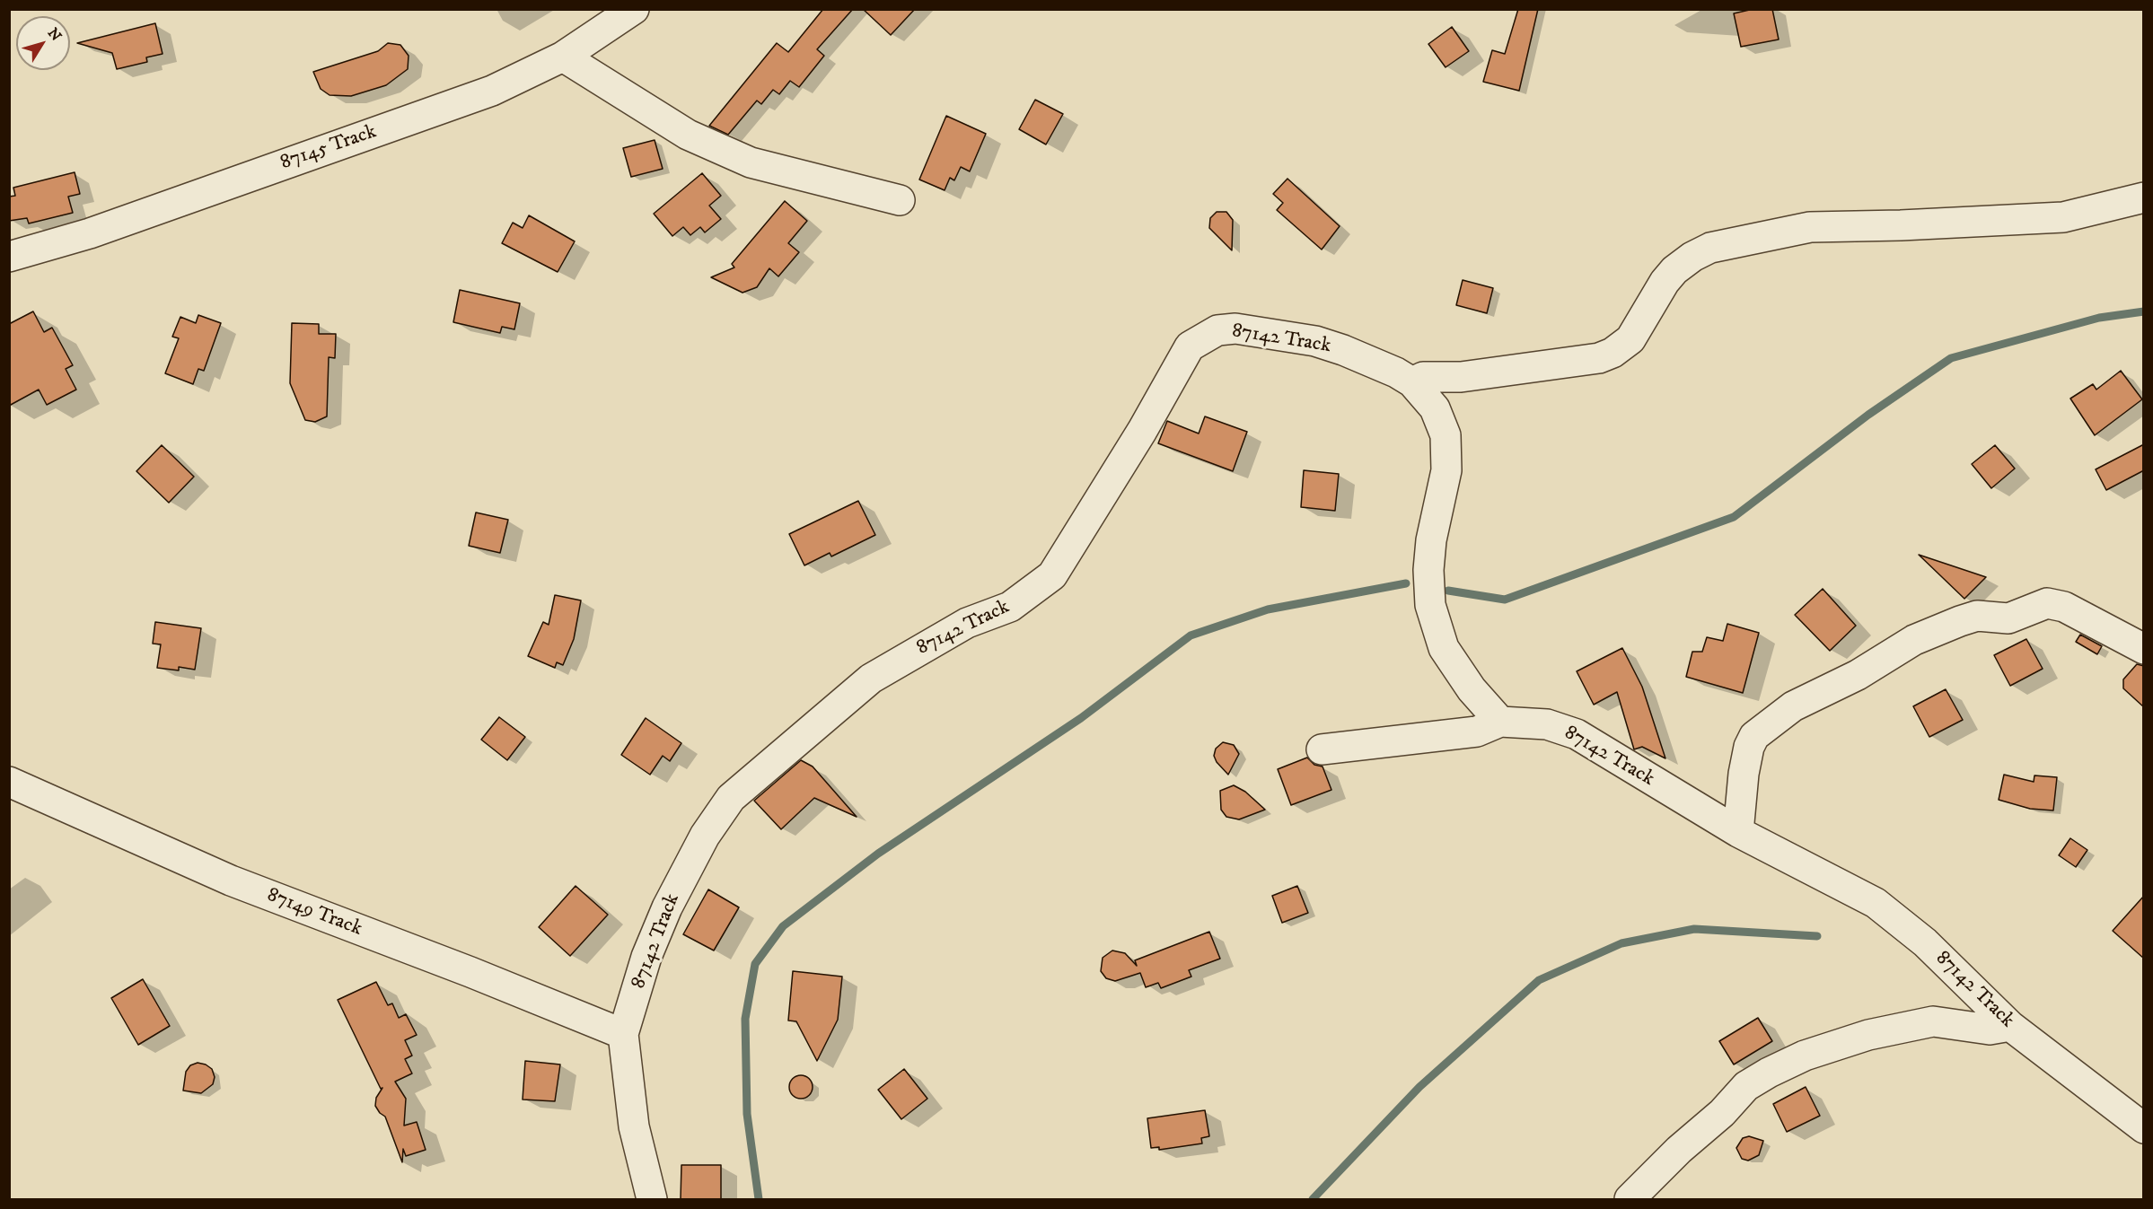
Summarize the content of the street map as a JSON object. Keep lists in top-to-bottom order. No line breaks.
{"streets":{"street":["87145 Track","87142 Track","87149 Track"]},"crossings":[["87142 Track","87149 Track"]],"north":"top right"}
